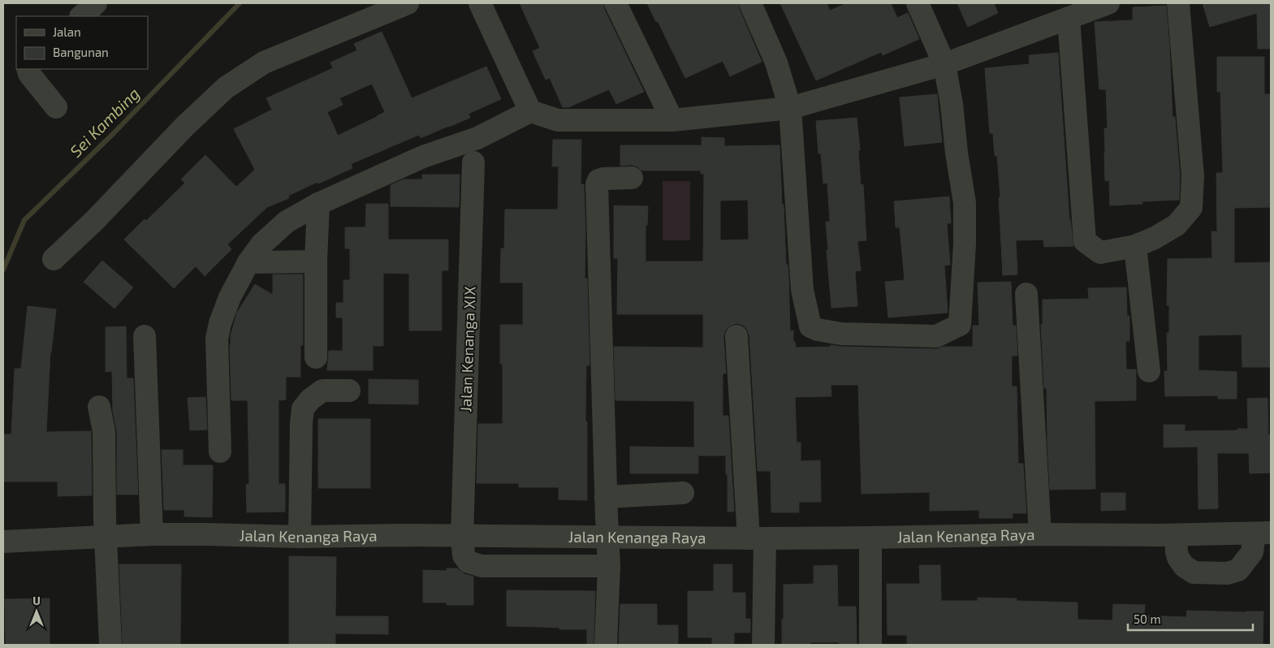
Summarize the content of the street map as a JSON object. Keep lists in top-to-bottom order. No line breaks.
{"streets":{"street":["Jalan Kenanga XIX","Jalan Kenanga Raya"]},"crossings":[["Jalan Kenanga XIX","Jalan Kenanga Raya"]],"water":["Sei Kambing"],"legend":["Jalan","Bangunan"],"scale_bar":"50 m","north":"top"}
